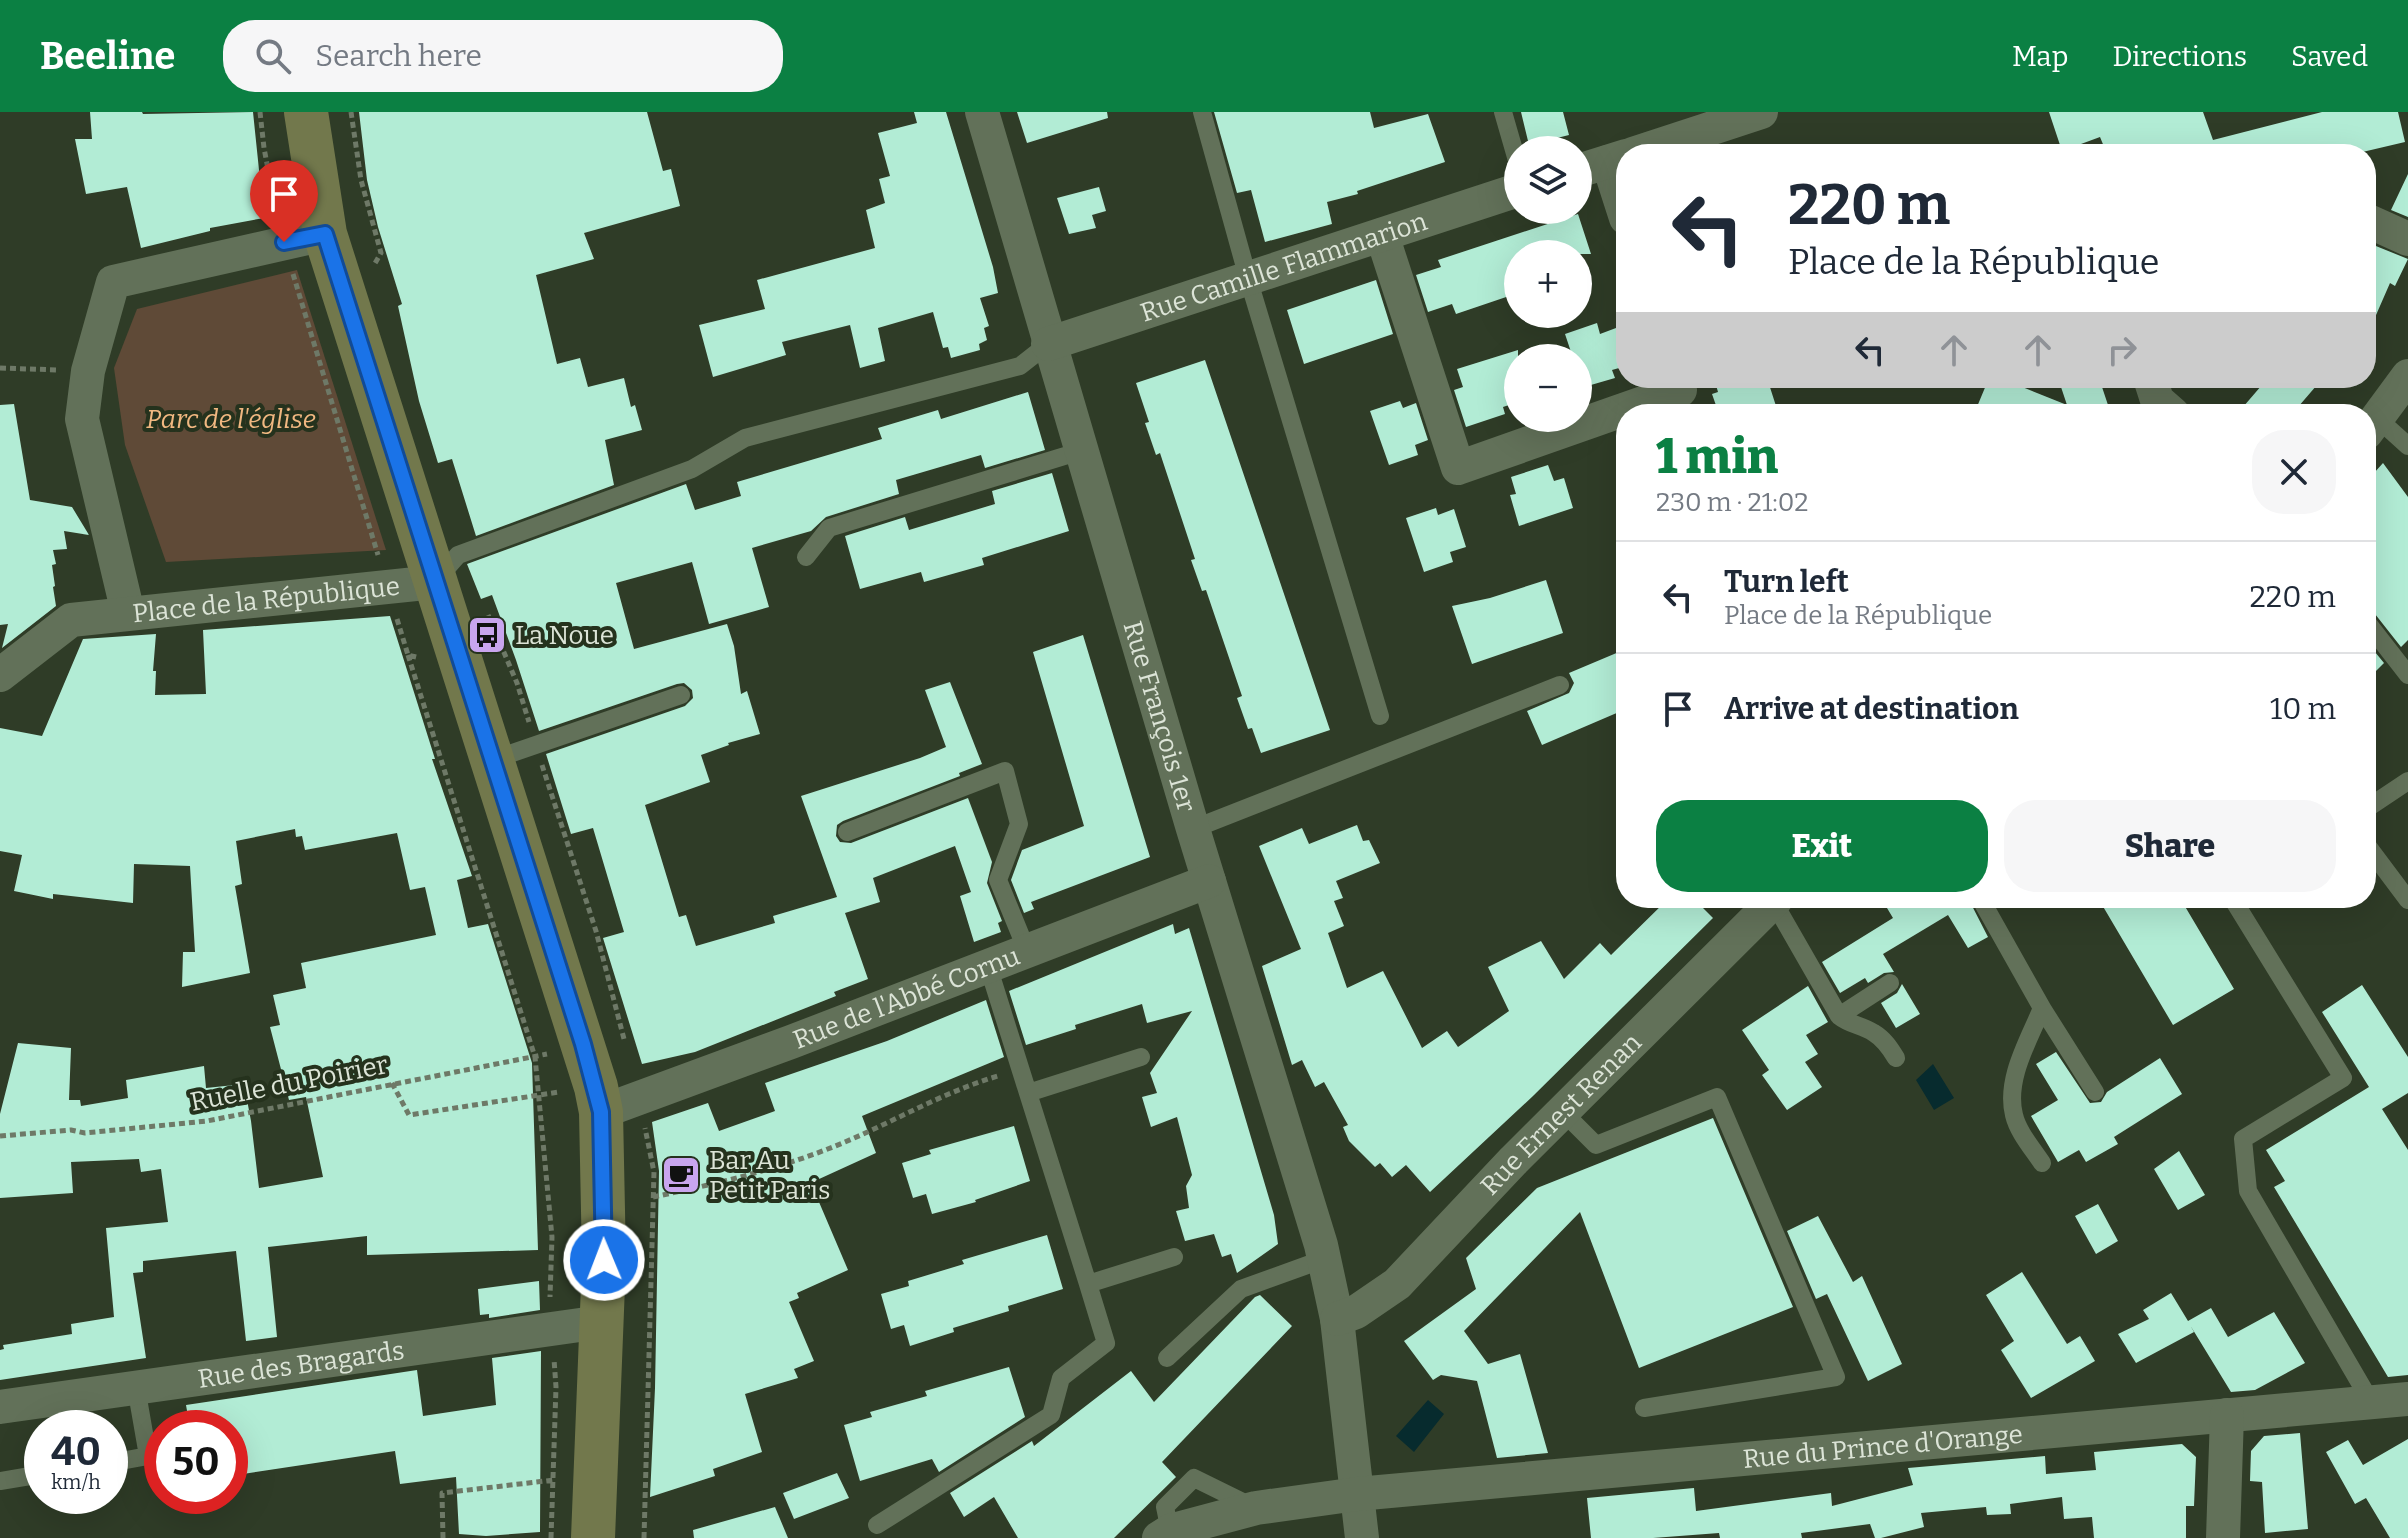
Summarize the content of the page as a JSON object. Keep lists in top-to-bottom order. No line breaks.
{"streets":{"street":["Rue Camille Flammarion","Place de la République","Rue François 1er","Rue de l'Abbé Cornu","Rue Ernest Renan","Rue des Bragards","Rue du Prince d'Orange"],"path":["Ruelle du Poirier"]},"crossings":[["Rue Camille Flammarion","Rue François 1er"],["Rue François 1er","Rue de l'Abbé Cornu"],["Rue François 1er","Rue Ernest Renan"],["Rue François 1er","Rue du Prince d'Orange"]],"parks":["Parc de l'église"],"places":{"bus stop":["La Noue"],"cafe":["Bar Au Petit Paris"]},"page":{"header":"Beeline","search":"Search here","nav":["Map","Directions","Saved"],"map_buttons":["+","−"],"turn":["220 m","Place de la République"],"heading":["1 min","230 m · 21:02"],"list":[{"name":"Turn left","note":"Place de la République","value":"220 m"},{"name":"Arrive at destination","value":"10 m"}],"buttons":["Exit","Share"],"speed":"40 km/h","limit":"50"}}
